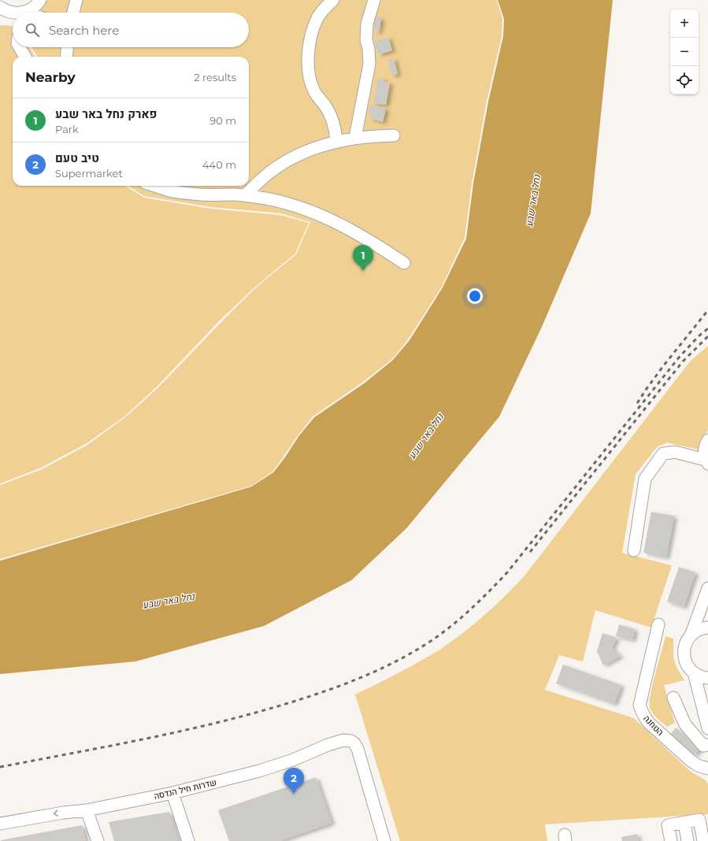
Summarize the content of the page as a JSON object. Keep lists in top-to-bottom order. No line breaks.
{"streets":{"street":["הטחנה","שדרות חיל הנדסה"]},"water":["נחל באר שבע"],"page":{"map_buttons":["+","−"],"search":"Search here","heading":["Nearby","2 results"],"list":[{"mark":"1","name":"פארק נחל באר שבע","note":"Park","value":"90 m"},{"mark":"2","name":"טיב טעם","note":"Supermarket","value":"440 m"}],"pins":["1","2"]}}
